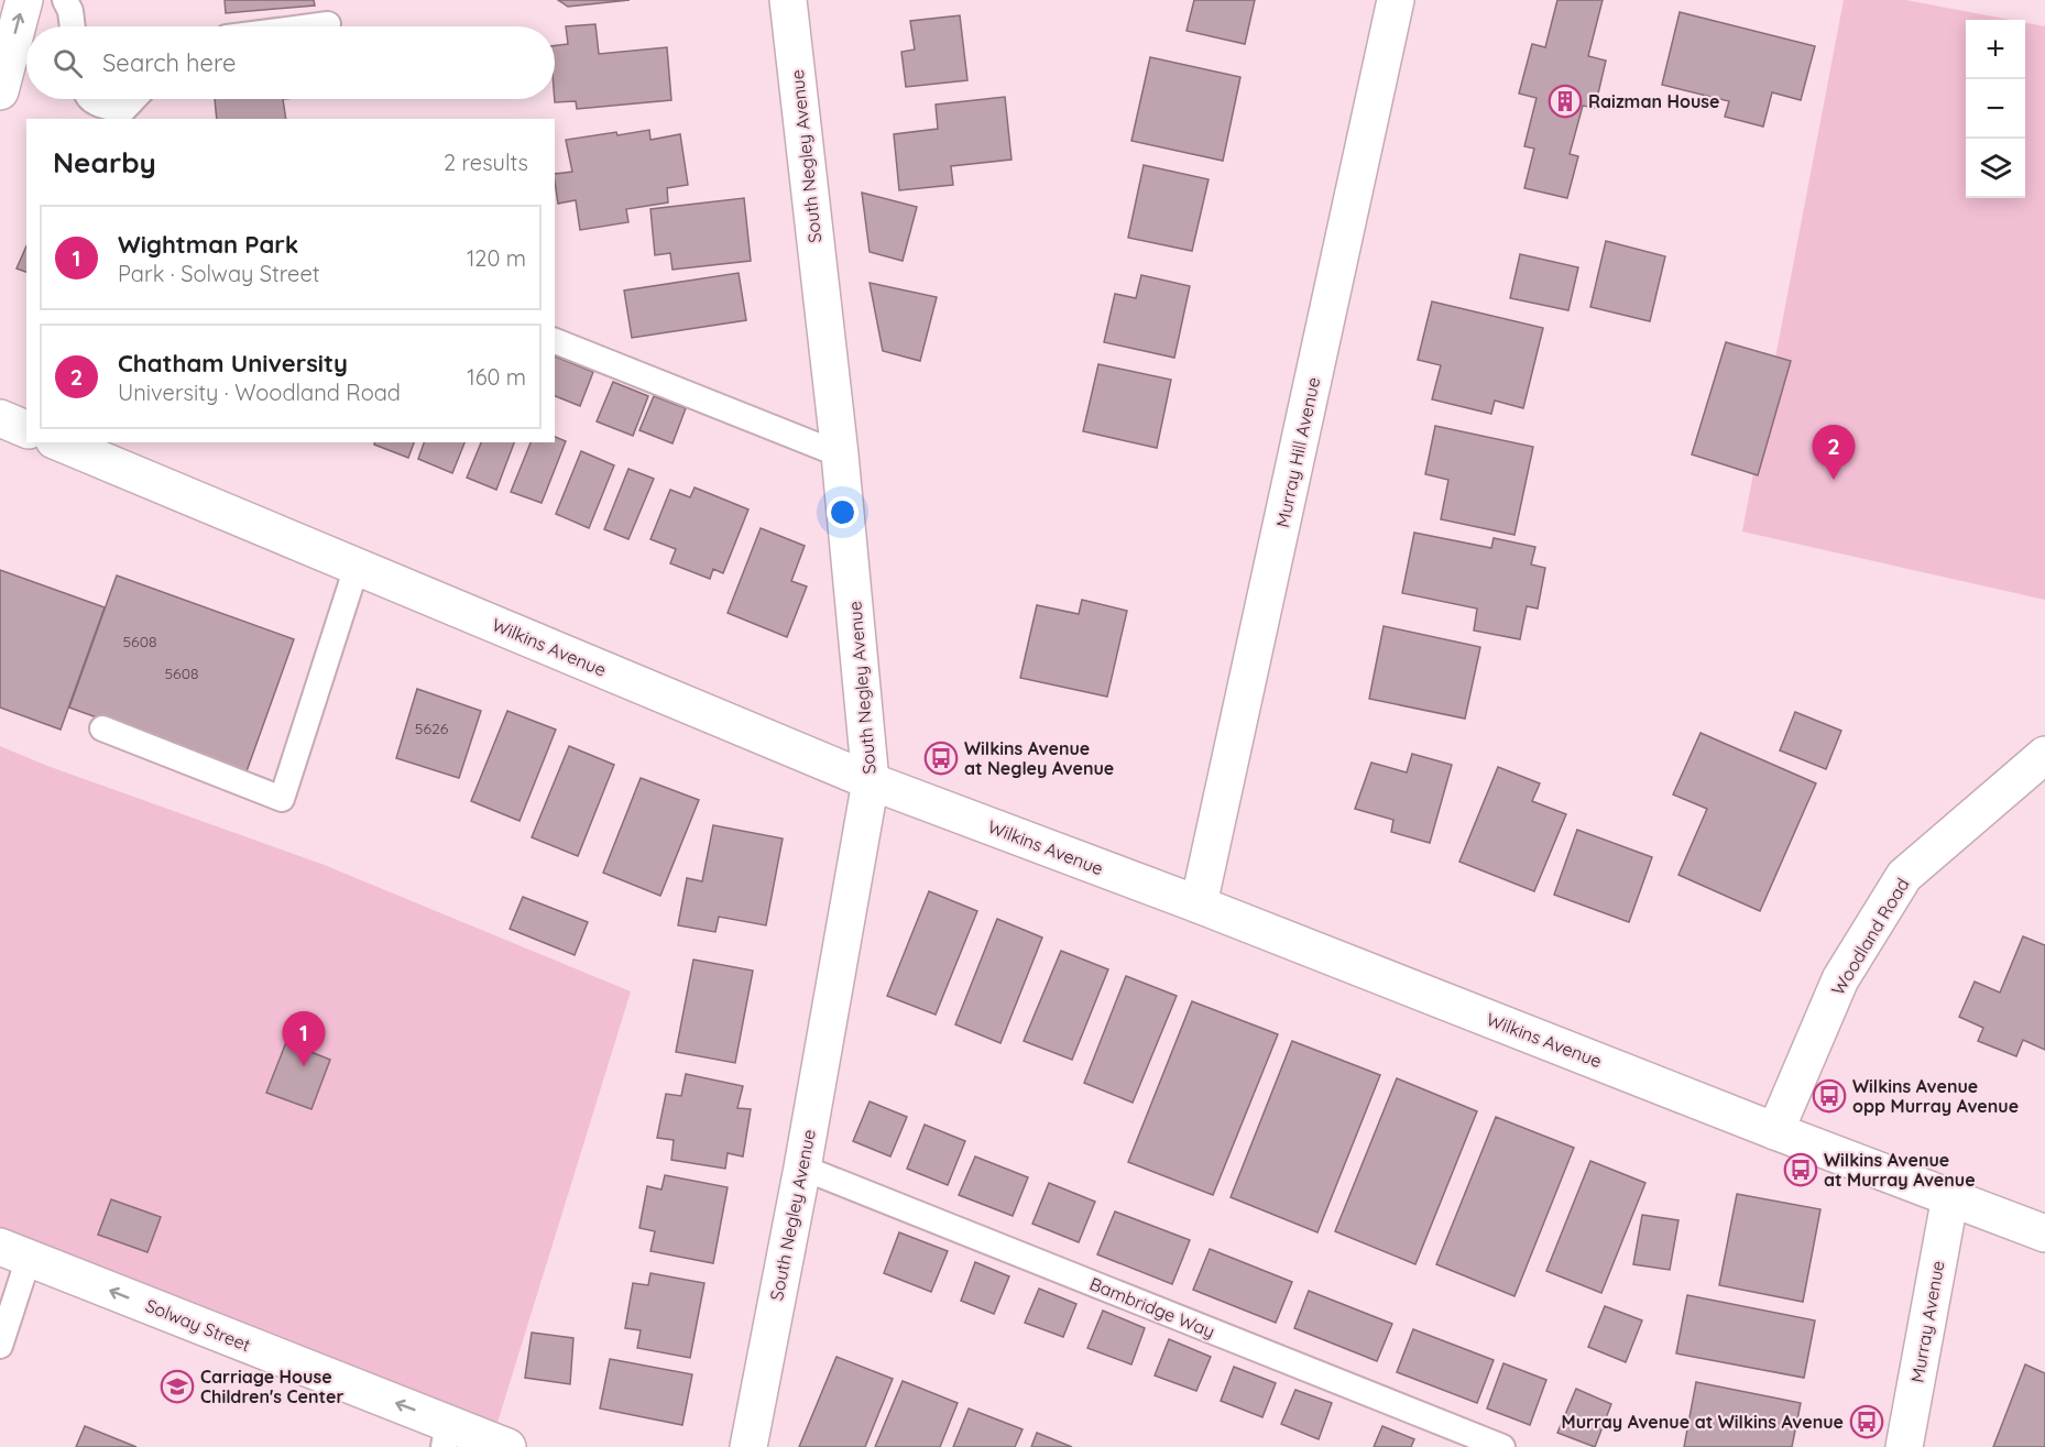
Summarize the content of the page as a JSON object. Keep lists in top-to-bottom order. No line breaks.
{"streets":{"street":["South Negley Avenue","Murray Hill Avenue","Wilkins Avenue","Woodland Road","Murray Avenue","Solway Street"],"lane":["Bambridge Way"]},"crossings":[["South Negley Avenue","Wilkins Avenue"],["South Negley Avenue","Bambridge Way"],["Murray Hill Avenue","Wilkins Avenue"],["Wilkins Avenue","Woodland Road"],["Wilkins Avenue","Murray Avenue"]],"one_way":["Solway Street"],"places":{"building":["Raizman House"],"bus stop":["Wilkins Avenue at Negley Avenue","Wilkins Avenue opp Murray Avenue","Wilkins Avenue at Murray Avenue","Murray Avenue at Wilkins Avenue"],"school or university":["Carriage House Children's Center"]},"house_numbers":["5608","5608","5626"],"page":{"map_buttons":["+","−"],"search":"Search here","heading":["Nearby","2 results"],"list":[{"mark":"1","name":"Wightman Park","note":"Park · Solway Street","value":"120 m"},{"mark":"2","name":"Chatham University","note":"University · Woodland Road","value":"160 m"}],"pins":["2","1"]}}
